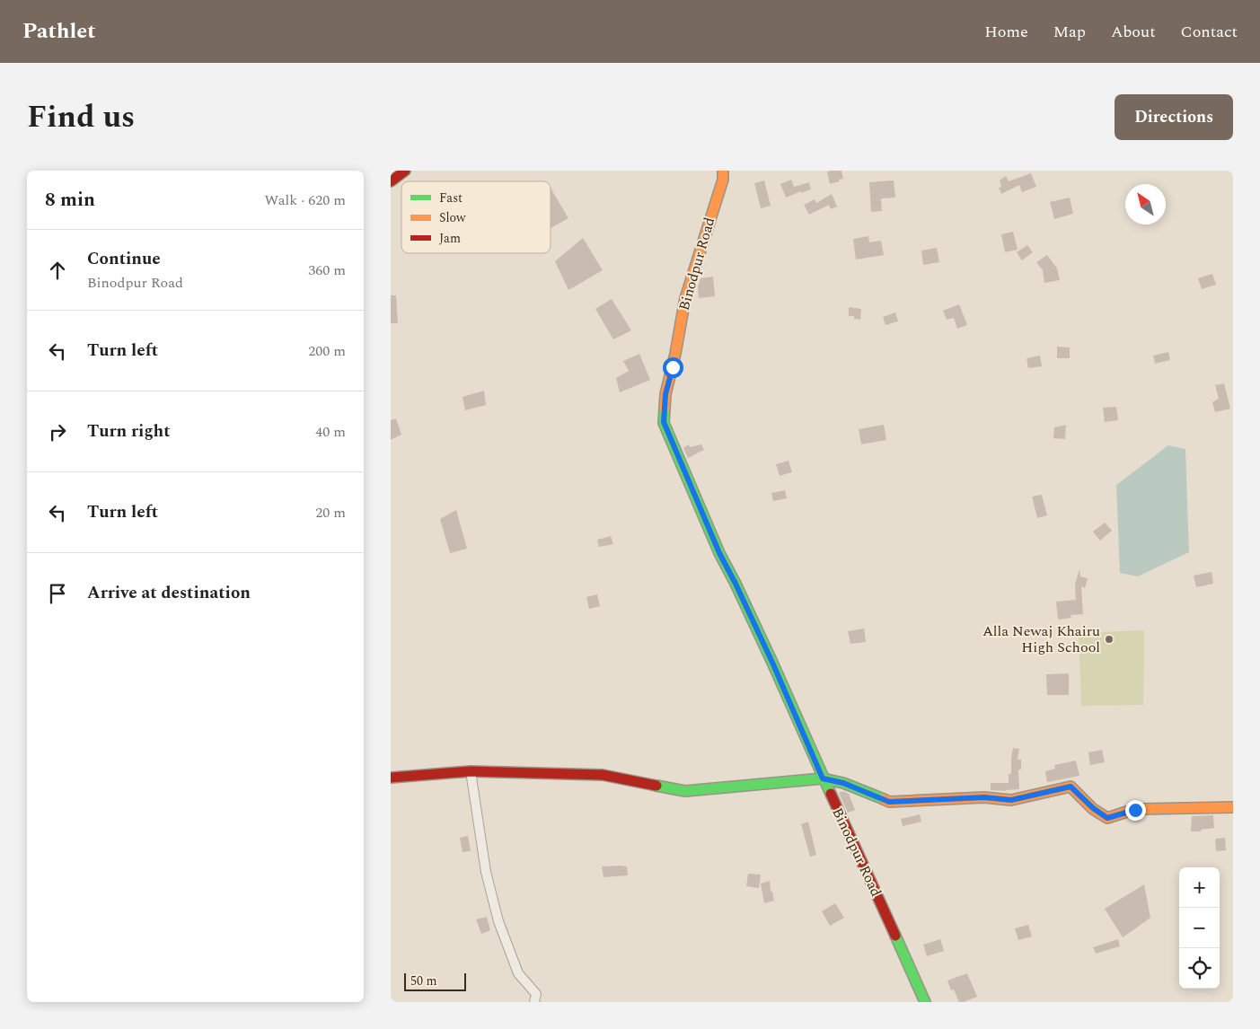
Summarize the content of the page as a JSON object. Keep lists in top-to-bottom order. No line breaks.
{"streets":{"street":["Binodpur Road"]},"places":["Alla Newaj Khairu High School"],"legend":["Fast","Slow","Jam"],"scale_bar":"50 m","north":"top left","page":{"header":"Pathlet","nav":["Home","Map","About","Contact"],"title":"Find us","buttons":"Directions","heading":["8 min","Walk · 620 m"],"list":[["Continue","Binodpur Road","360 m"],["Turn left","200 m"],["Turn right","40 m"],["Turn left","20 m"],"Arrive at destination"],"map_buttons":["+","−"],"scale":"50 m"}}
